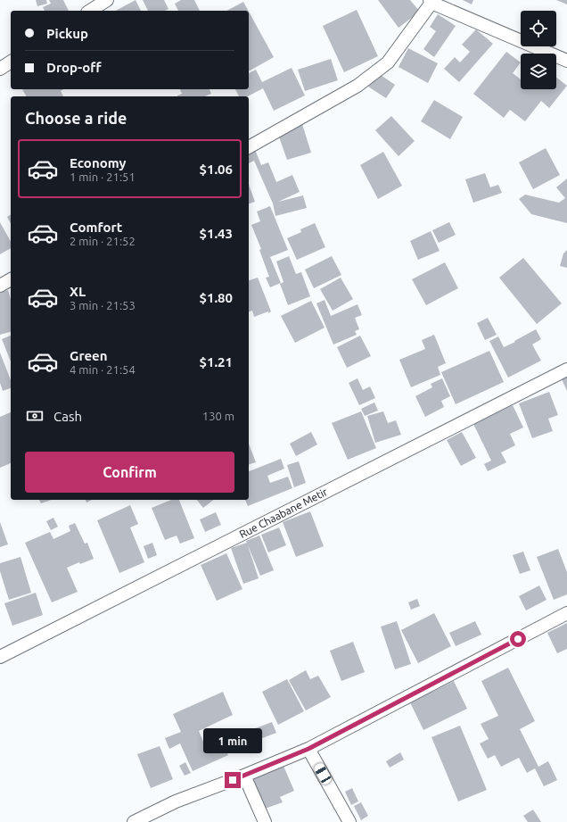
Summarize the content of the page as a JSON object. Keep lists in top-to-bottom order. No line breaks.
{"streets":{"street":["Rue Chaabane Metir"]},"page":{"banner":["Pickup","Drop-off"],"heading":"Choose a ride","list":[{"name":"Economy","note":"1 min · 21:51","value":"$1.06"},{"name":"Comfort","note":"2 min · 21:52","value":"$1.43"},{"name":"XL","note":"3 min · 21:53","value":"$1.80"},{"name":"Green","note":"4 min · 21:54","value":"$1.21"}],"pay":["Cash","130 m"],"buttons":"Confirm","bubble":"1 min"}}
